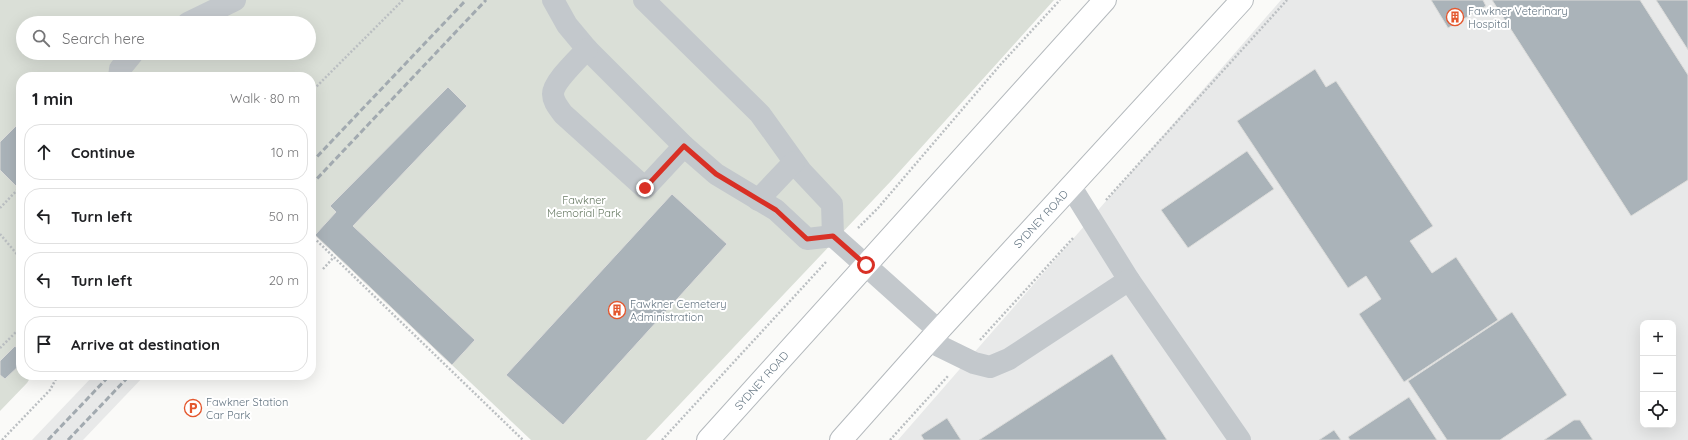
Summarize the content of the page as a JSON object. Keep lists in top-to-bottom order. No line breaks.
{"streets":{"highway":["SYDNEY ROAD"]},"parks":["Fawkner Memorial Park"],"places":{"building":["Fawkner Veterinary Hospital","Fawkner Cemetery Administration"],"parking":["Fawkner Station Car Park"]},"page":{"search":"Search here","heading":["1 min","Walk · 80 m"],"list":[["Continue","10 m"],["Turn left","50 m"],["Turn left","20 m"],"Arrive at destination"],"map_buttons":["+","−"]}}
